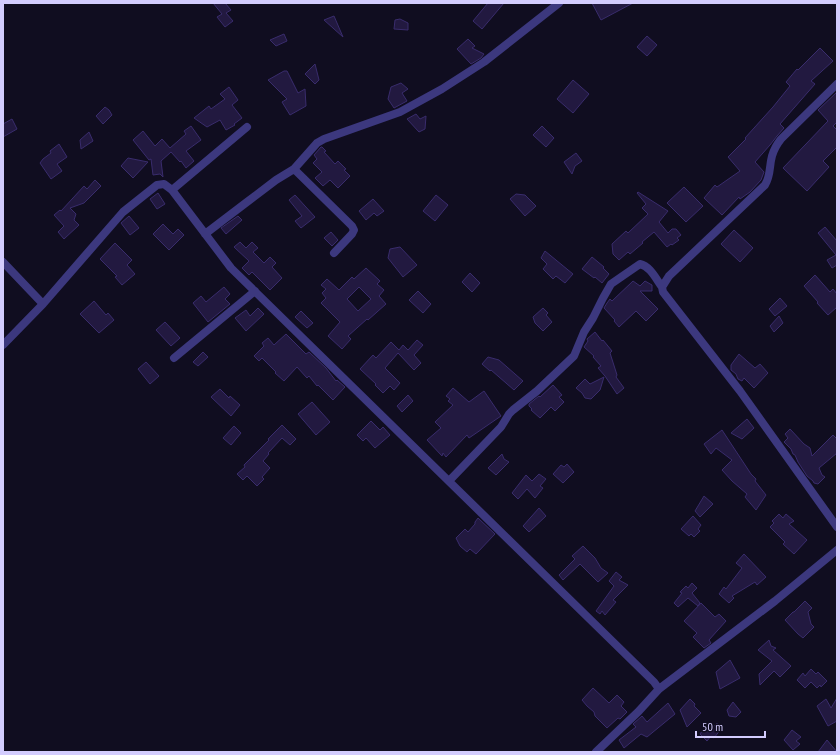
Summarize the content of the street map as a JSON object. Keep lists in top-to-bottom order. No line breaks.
{"scale_bar":"50 m"}
